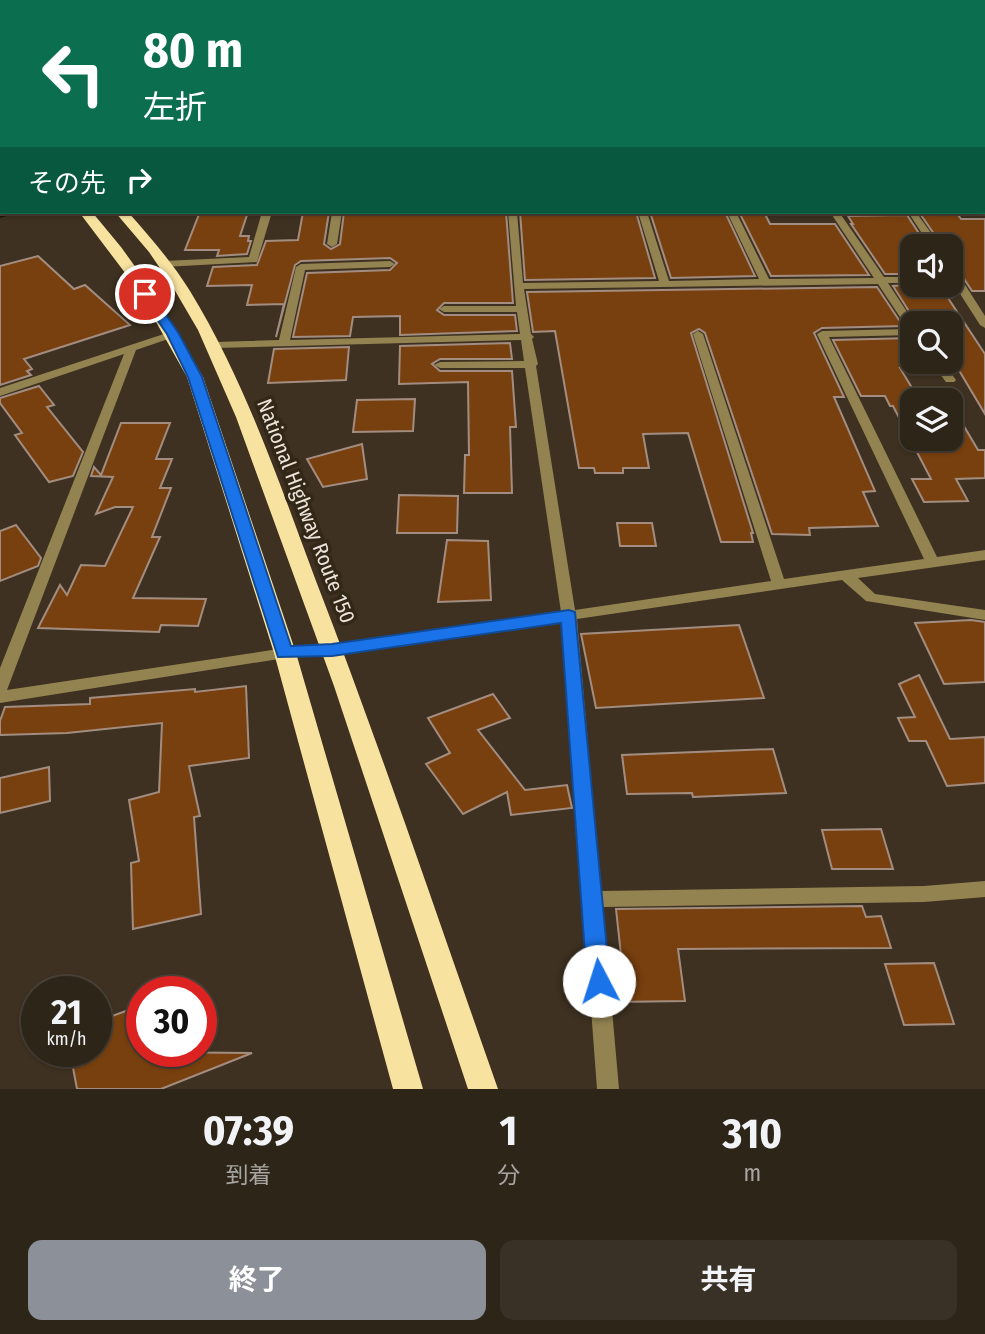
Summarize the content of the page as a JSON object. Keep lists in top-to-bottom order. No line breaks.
{"streets":{"highway":["National Highway Route 150"]},"page":{"turn":["80 m","左折"],"then":"その先","speed":"21 km/h","limit":"30","eta":["07:39","到着","1","分","310","m"],"buttons":["終了","共有"]}}
